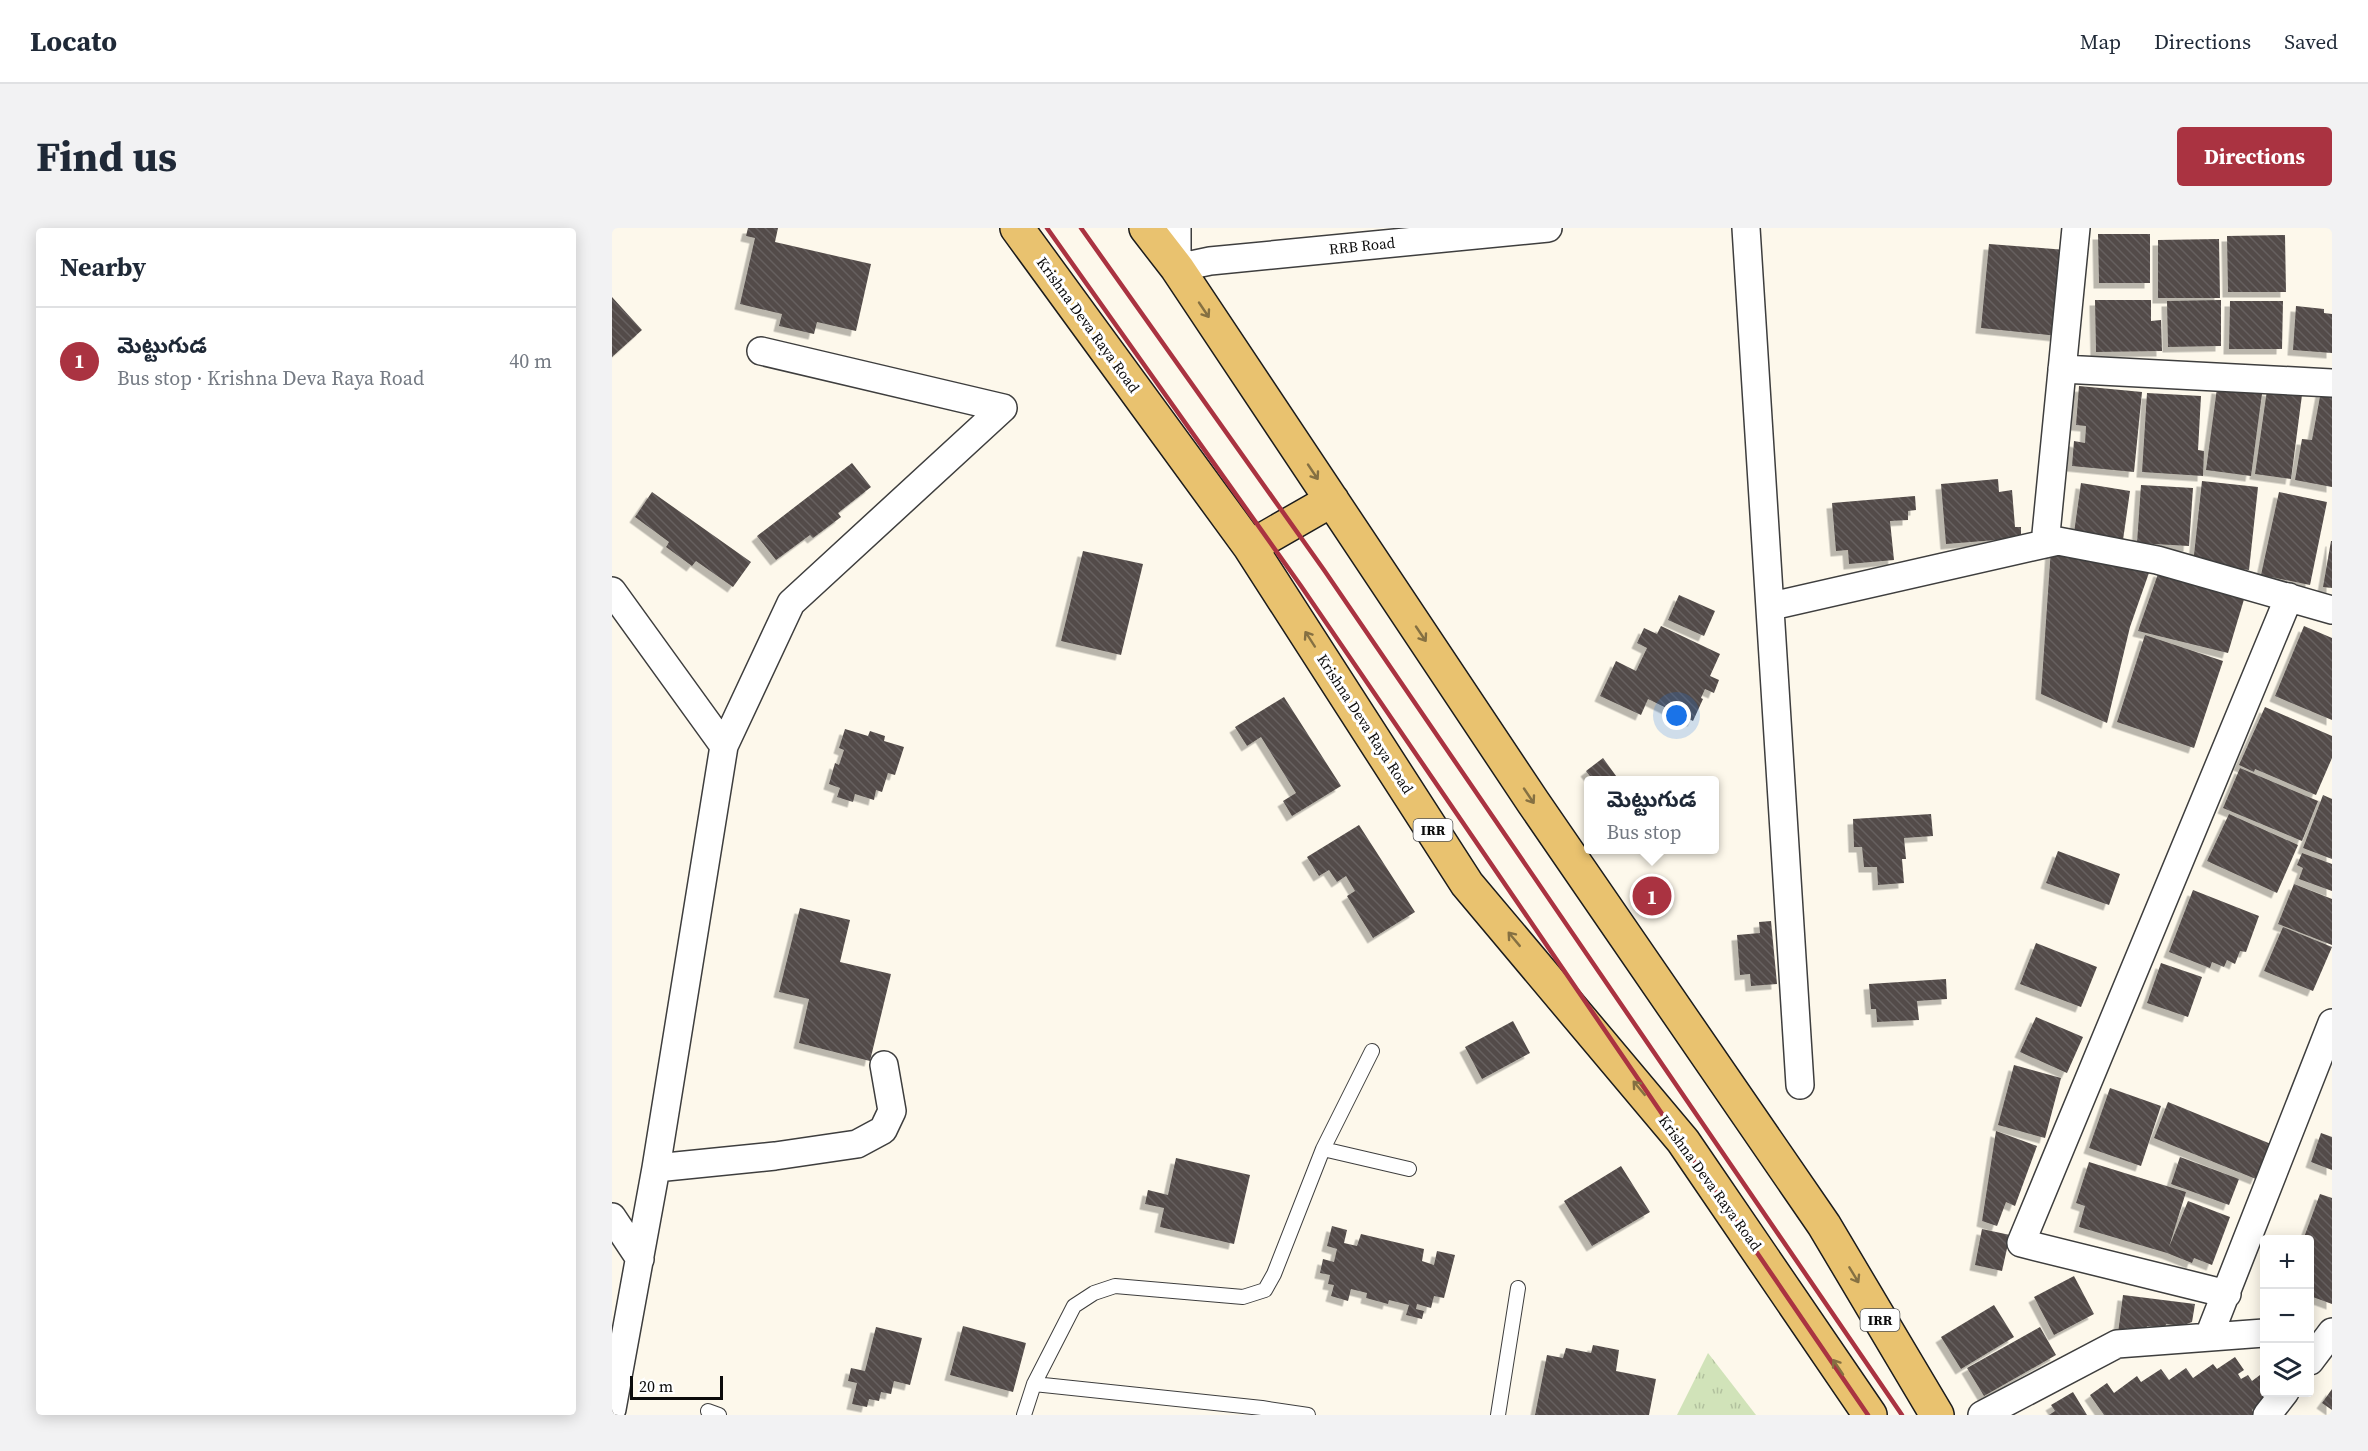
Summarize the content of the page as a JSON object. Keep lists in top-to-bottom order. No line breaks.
{"streets":{"main road":["Krishna Deva Raya Road","IRR"],"street":["RRB Road"]},"crossings":[["RRB Road","IRR"]],"scale_bar":"20 m","page":{"header":"Locato","nav":["Map","Directions","Saved"],"title":"Find us","buttons":"Directions","heading":"Nearby","list":[{"mark":"1","name":"మెట్టుగుడ","note":"Bus stop · Krishna Deva Raya Road","value":"40 m"}],"popup":["మెట్టుగుడ","Bus stop"],"pins":"1","map_buttons":["+","−"],"scale":"20 m"}}
